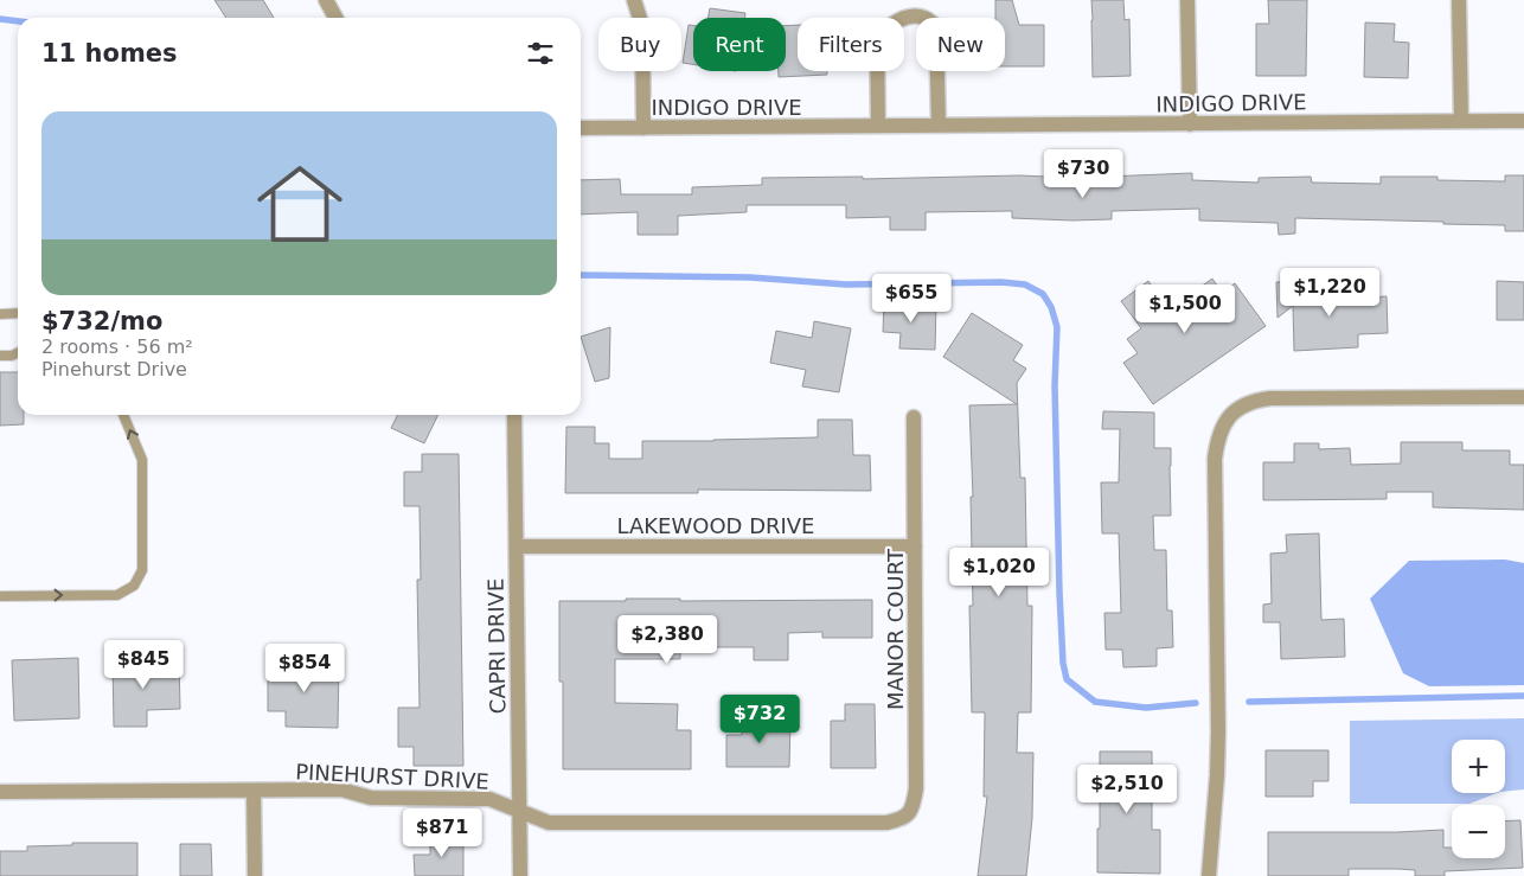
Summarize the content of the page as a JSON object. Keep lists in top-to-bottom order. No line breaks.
{"streets":{"street":["INDIGO DRIVE","LAKEWOOD DRIVE","MANOR COURT","CAPRI DRIVE","PINEHURST DRIVE"]},"crossings":[["LAKEWOOD DRIVE","MANOR COURT"],["LAKEWOOD DRIVE","CAPRI DRIVE"],["MANOR COURT","PINEHURST DRIVE"],["CAPRI DRIVE","PINEHURST DRIVE"]],"page":{"chip":["Buy","Rent","Filters","New"],"heading":"11 homes","list":[{"name":"$732/mo","note":"2 rooms · 56 m² · Pinehurst Drive"}],"price":["$730","$1,220","$655","$1,500","$1,020","$2,380","$845","$854","$732","$2,510","$871"],"map_buttons":["+","−"]}}
